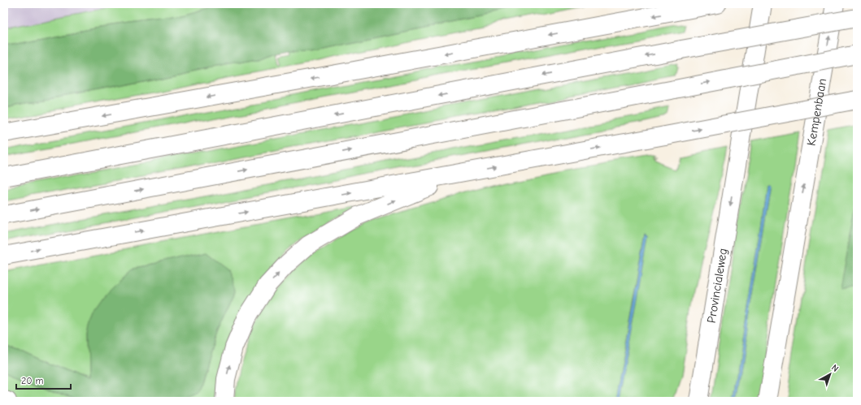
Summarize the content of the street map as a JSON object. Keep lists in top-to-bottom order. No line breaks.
{"streets":{"highway":["Kempenbaan","Provincialeweg"]},"one_way":["Kempenbaan","Provincialeweg"],"scale_bar":"20 m","north":"top right"}
